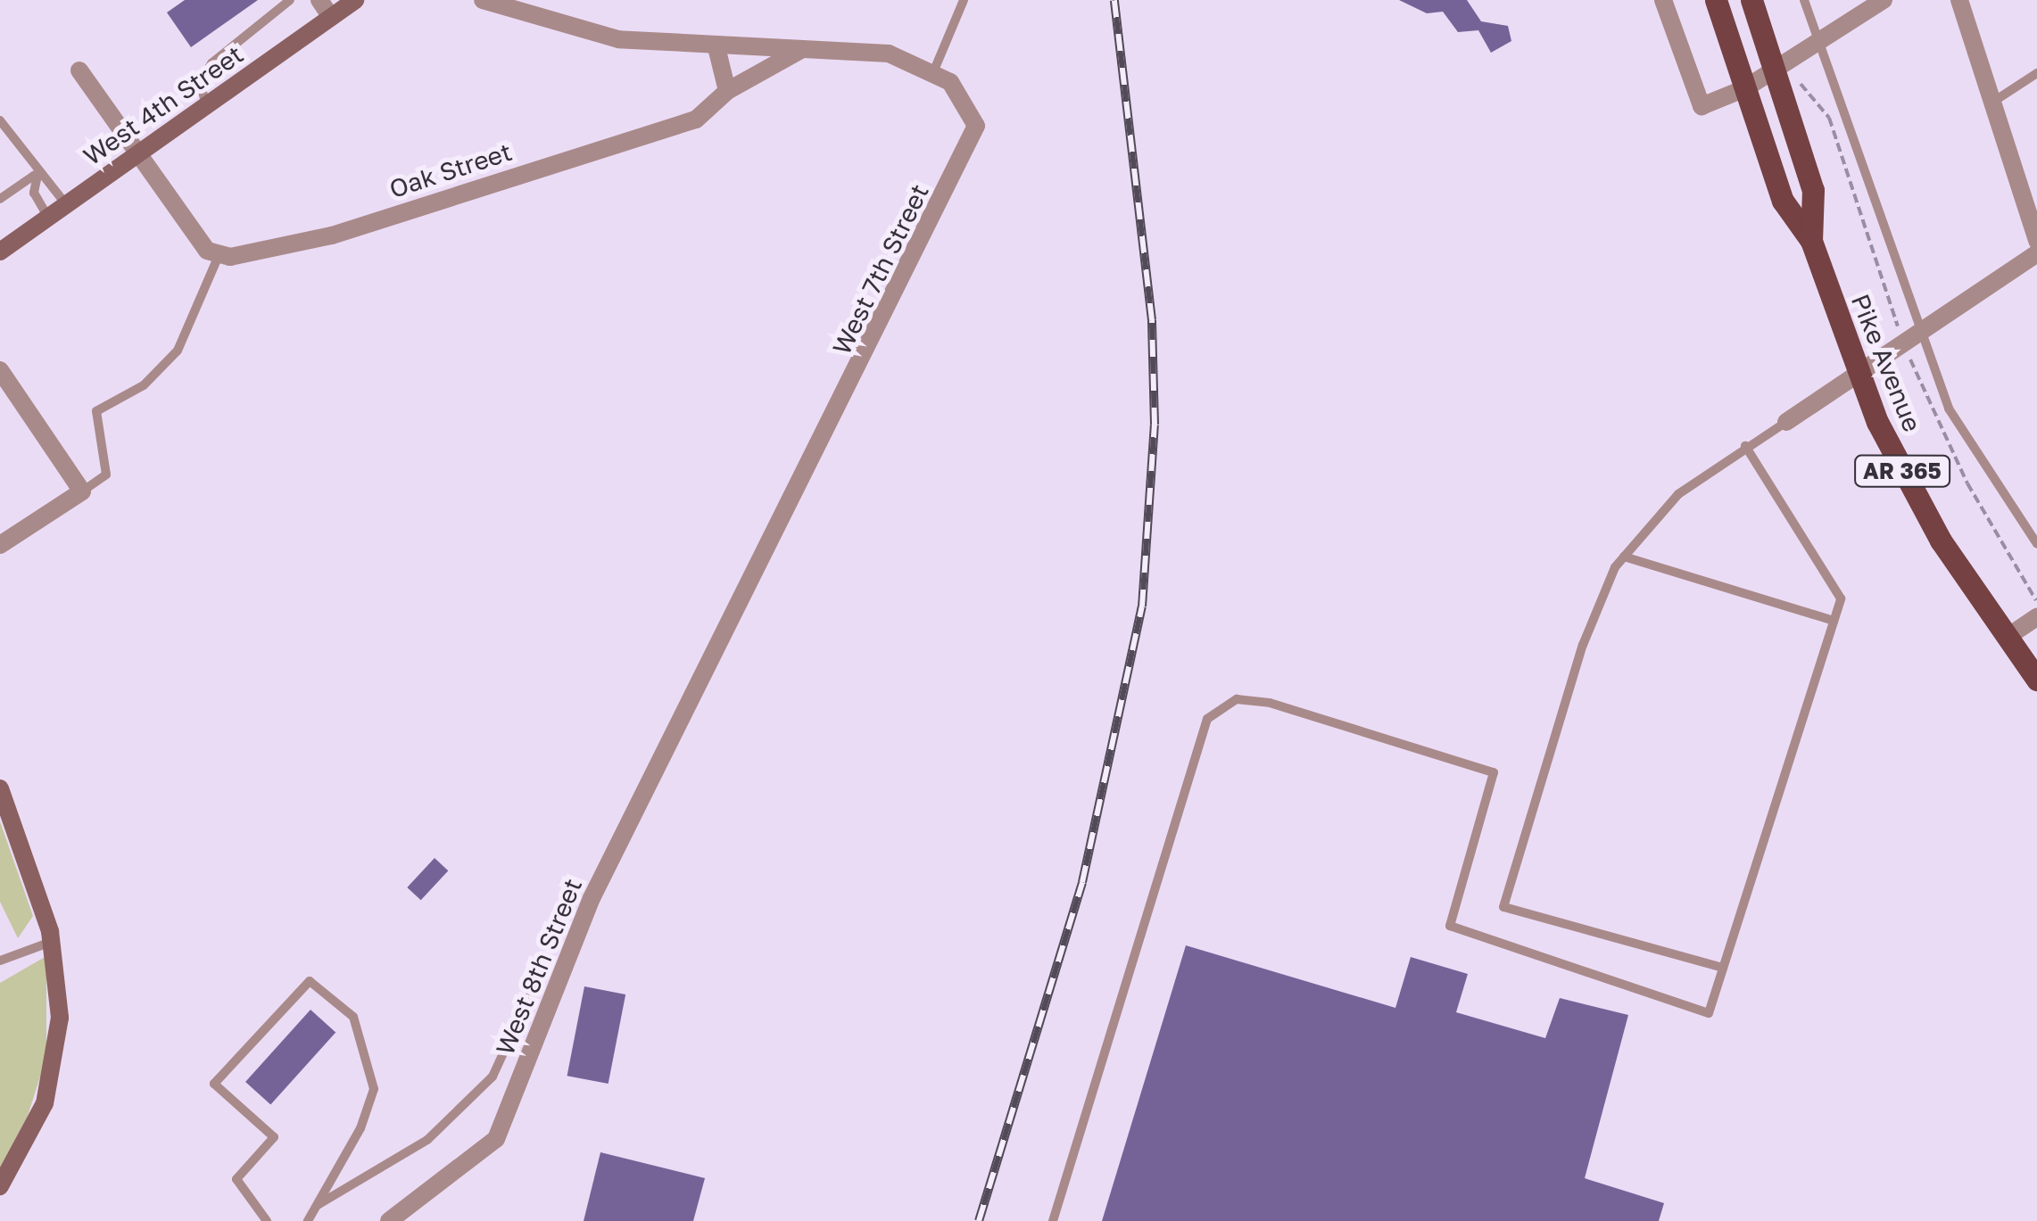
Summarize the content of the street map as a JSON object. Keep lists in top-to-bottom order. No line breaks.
{"streets":{"main road":["Pike Avenue","AR 365"],"street":["West 4th Street","Oak Street","West 7th Street","West 8th Street"]},"crossings":[["Oak Street","West 7th Street"],["West 7th Street","West 8th Street"]]}
